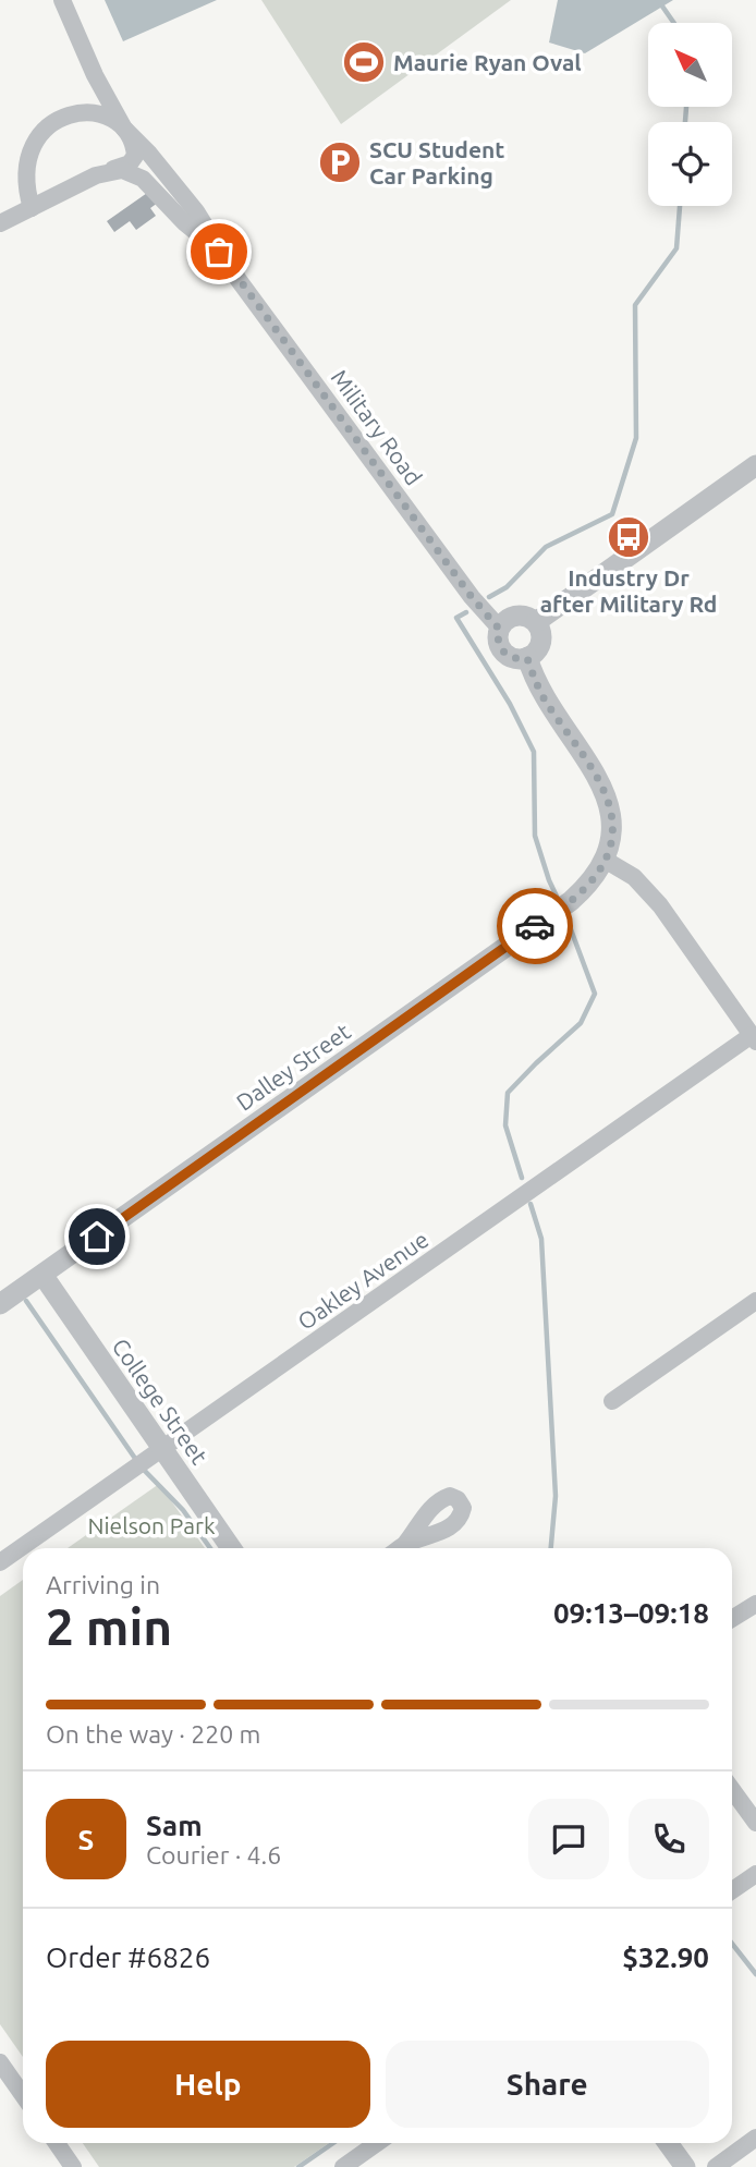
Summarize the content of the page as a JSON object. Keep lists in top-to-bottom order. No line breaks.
{"streets":{"street":["Military Road","Dalley Street","Oakley Avenue","College Street"]},"crossings":[["Dalley Street","College Street"],["Oakley Avenue","College Street"]],"parks":["Nielson Park"],"places":{"sports":["Maurie Ryan Oval"],"parking":["SCU Student Car Parking"],"bus stop":["Industry Dr after Military Rd"]},"north":"top left","page":{"heading":["2 min","Arriving in","09:13–09:18"],"panel":["Sam","Courier · 4.6","Order #6826","$32.90"],"bar":"On the way · 220 m","round":"S","buttons":["Help","Share"]}}
